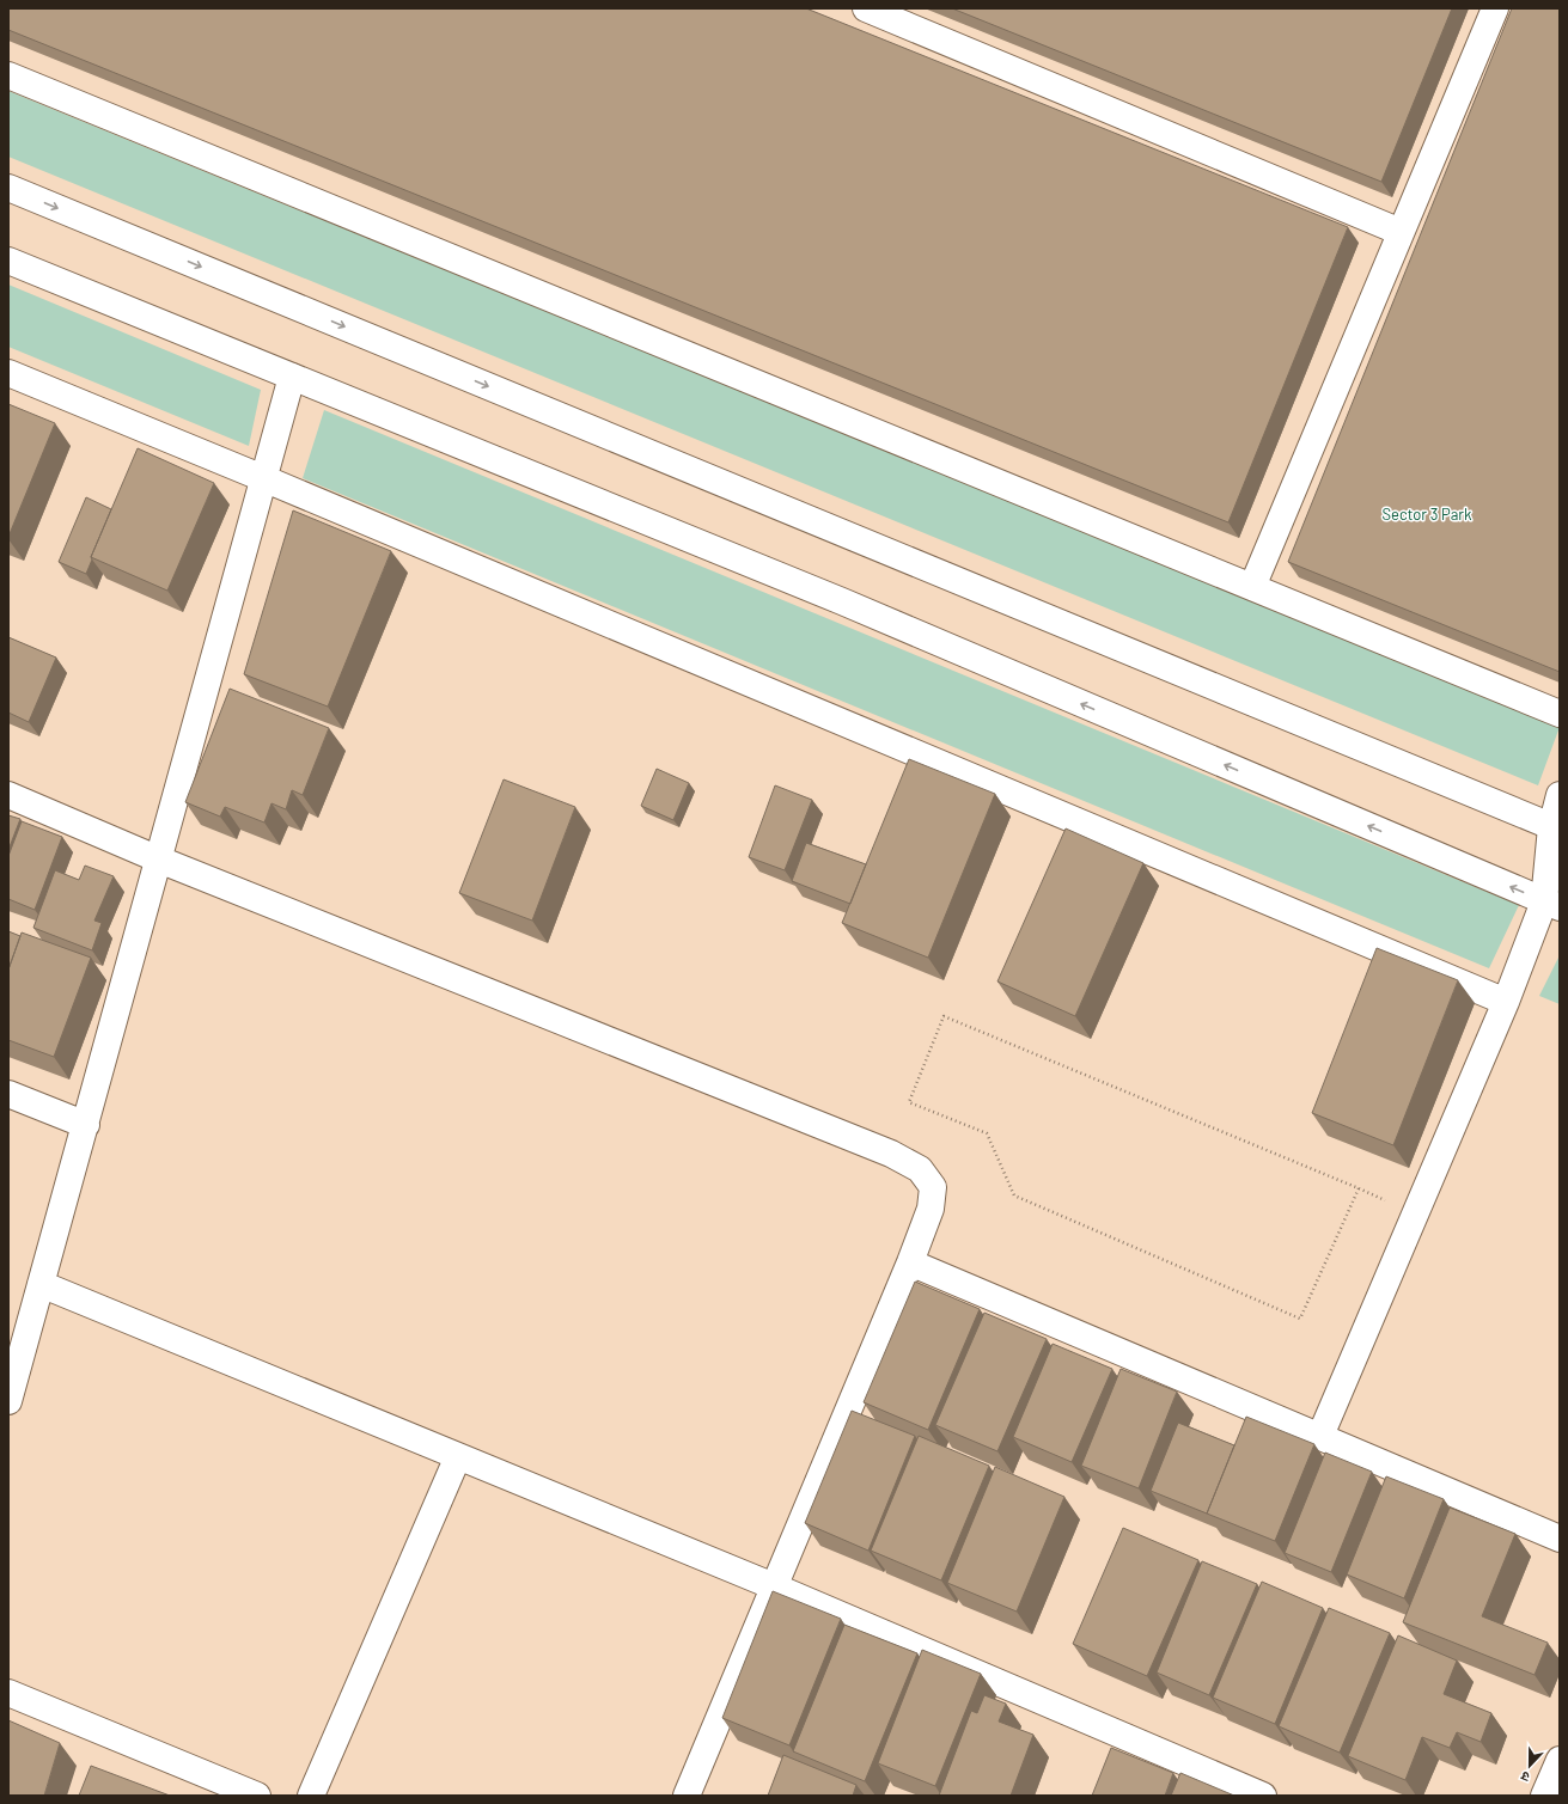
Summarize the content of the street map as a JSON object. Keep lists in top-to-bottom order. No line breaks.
{"parks":["Sector 3 Park"],"north":"bottom"}
